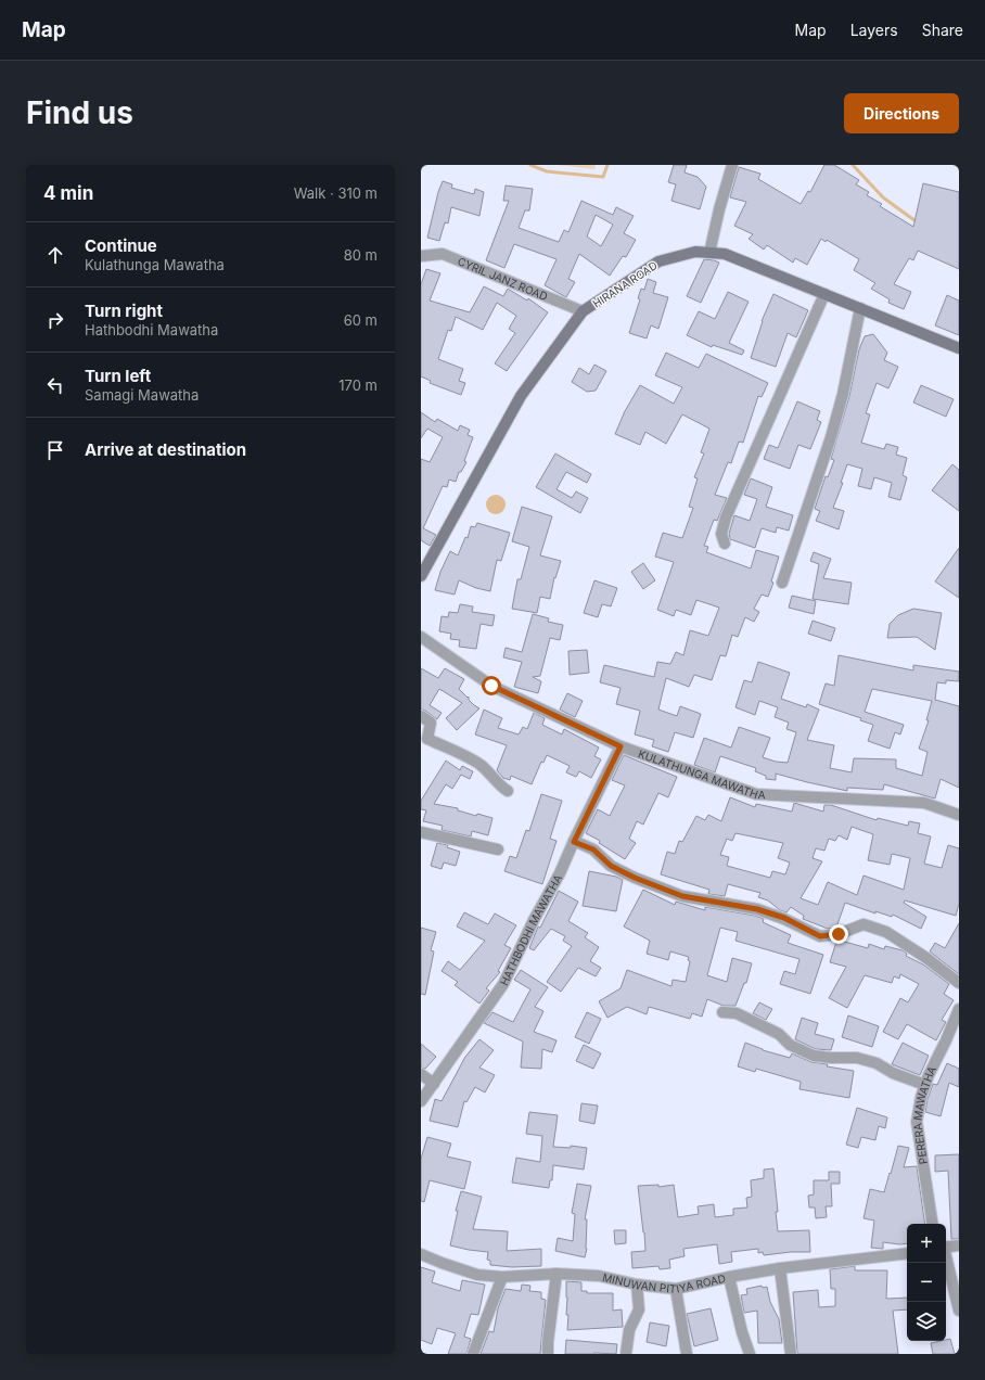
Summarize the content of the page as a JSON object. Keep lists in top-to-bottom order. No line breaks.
{"streets":{"street":["CYRIL JANZ ROAD","HIRANA ROAD","KULATHUNGA MAWATHA","HATHBODHI MAWATHA","PERERA MAWATHA","MINUWAN PITIYA ROAD"]},"crossings":[["CYRIL JANZ ROAD","HIRANA ROAD"],["KULATHUNGA MAWATHA","HATHBODHI MAWATHA"]],"page":{"header":"Map","nav":["Map","Layers","Share"],"buttons":"Directions","title":"Find us","heading":["4 min","Walk · 310 m"],"list":[["Continue","Kulathunga Mawatha","80 m"],["Turn right","Hathbodhi Mawatha","60 m"],["Turn left","Samagi Mawatha","170 m"],"Arrive at destination"],"map_buttons":["+","−"]}}
